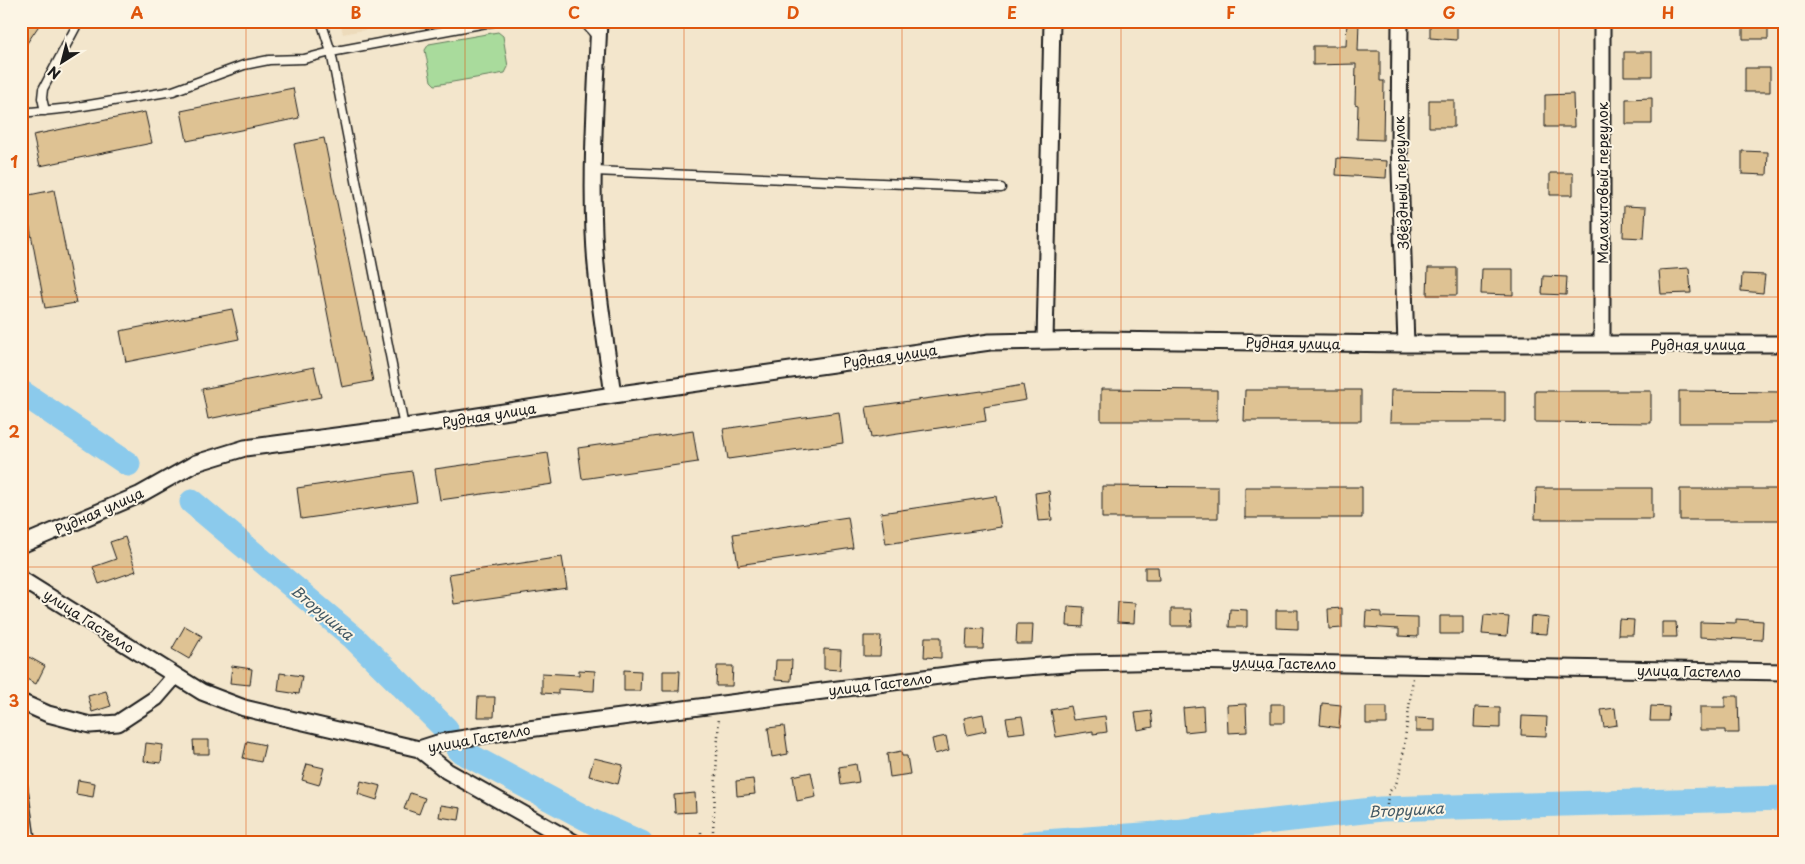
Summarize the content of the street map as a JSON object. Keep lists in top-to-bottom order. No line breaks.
{"streets":{"street":["Звёздный переулок","Малахитовый переулок","Рудная улица","улица Гастелло"]},"crossings":[["Звёздный переулок","Рудная улица"],["Малахитовый переулок","Рудная улица"]],"water":["Вторушка"],"north":"bottom left","grid":{"columns":["A","B","C","D","E","F","G","H"],"rows":["1","2","3"]}}
